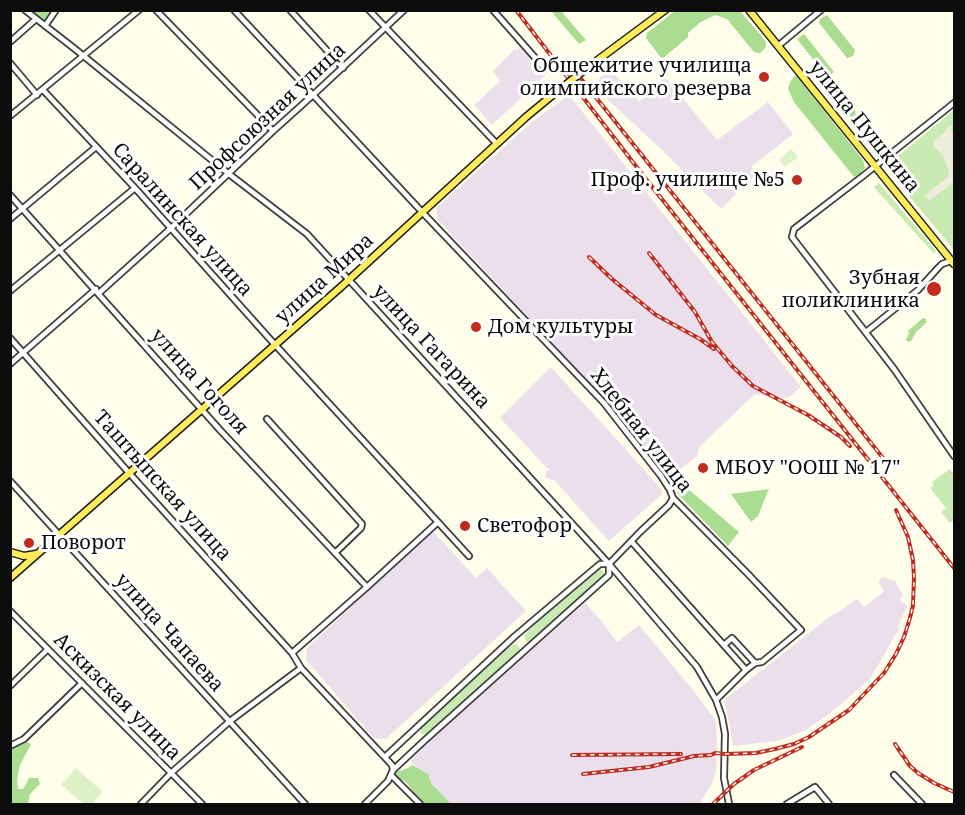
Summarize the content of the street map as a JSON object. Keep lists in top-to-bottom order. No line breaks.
{"streets":{"main road":["улица Пушкина","улица Мира"],"street":["Профсоюзная улица","Саралинская улица","улица Гагарина","улица Гоголя","Хлебная улица","Таштыпская улица","улица Чапаева","Аскизская улица"]},"crossings":[["Профсоюзная улица","Саралинская улица"],["Профсоюзная улица","улица Гагарина"],["Профсоюзная улица","улица Гоголя"],["Профсоюзная улица","Хлебная улица"],["Профсоюзная улица","Таштыпская улица"],["Саралинская улица","улица Мира"],["улица Мира","улица Гагарина"],["улица Мира","улица Гоголя"],["улица Мира","Хлебная улица"],["улица Мира","Таштыпская улица"],["улица Мира","улица Чапаева"],["улица Гагарина","Хлебная улица"]],"places":["Общежитие училища олимпийского резерва","Проф. училище №5","Зубная поликлиника","Дом культуры","МБОУ \"ООШ № 17\"","Светофор","Поворот"]}
